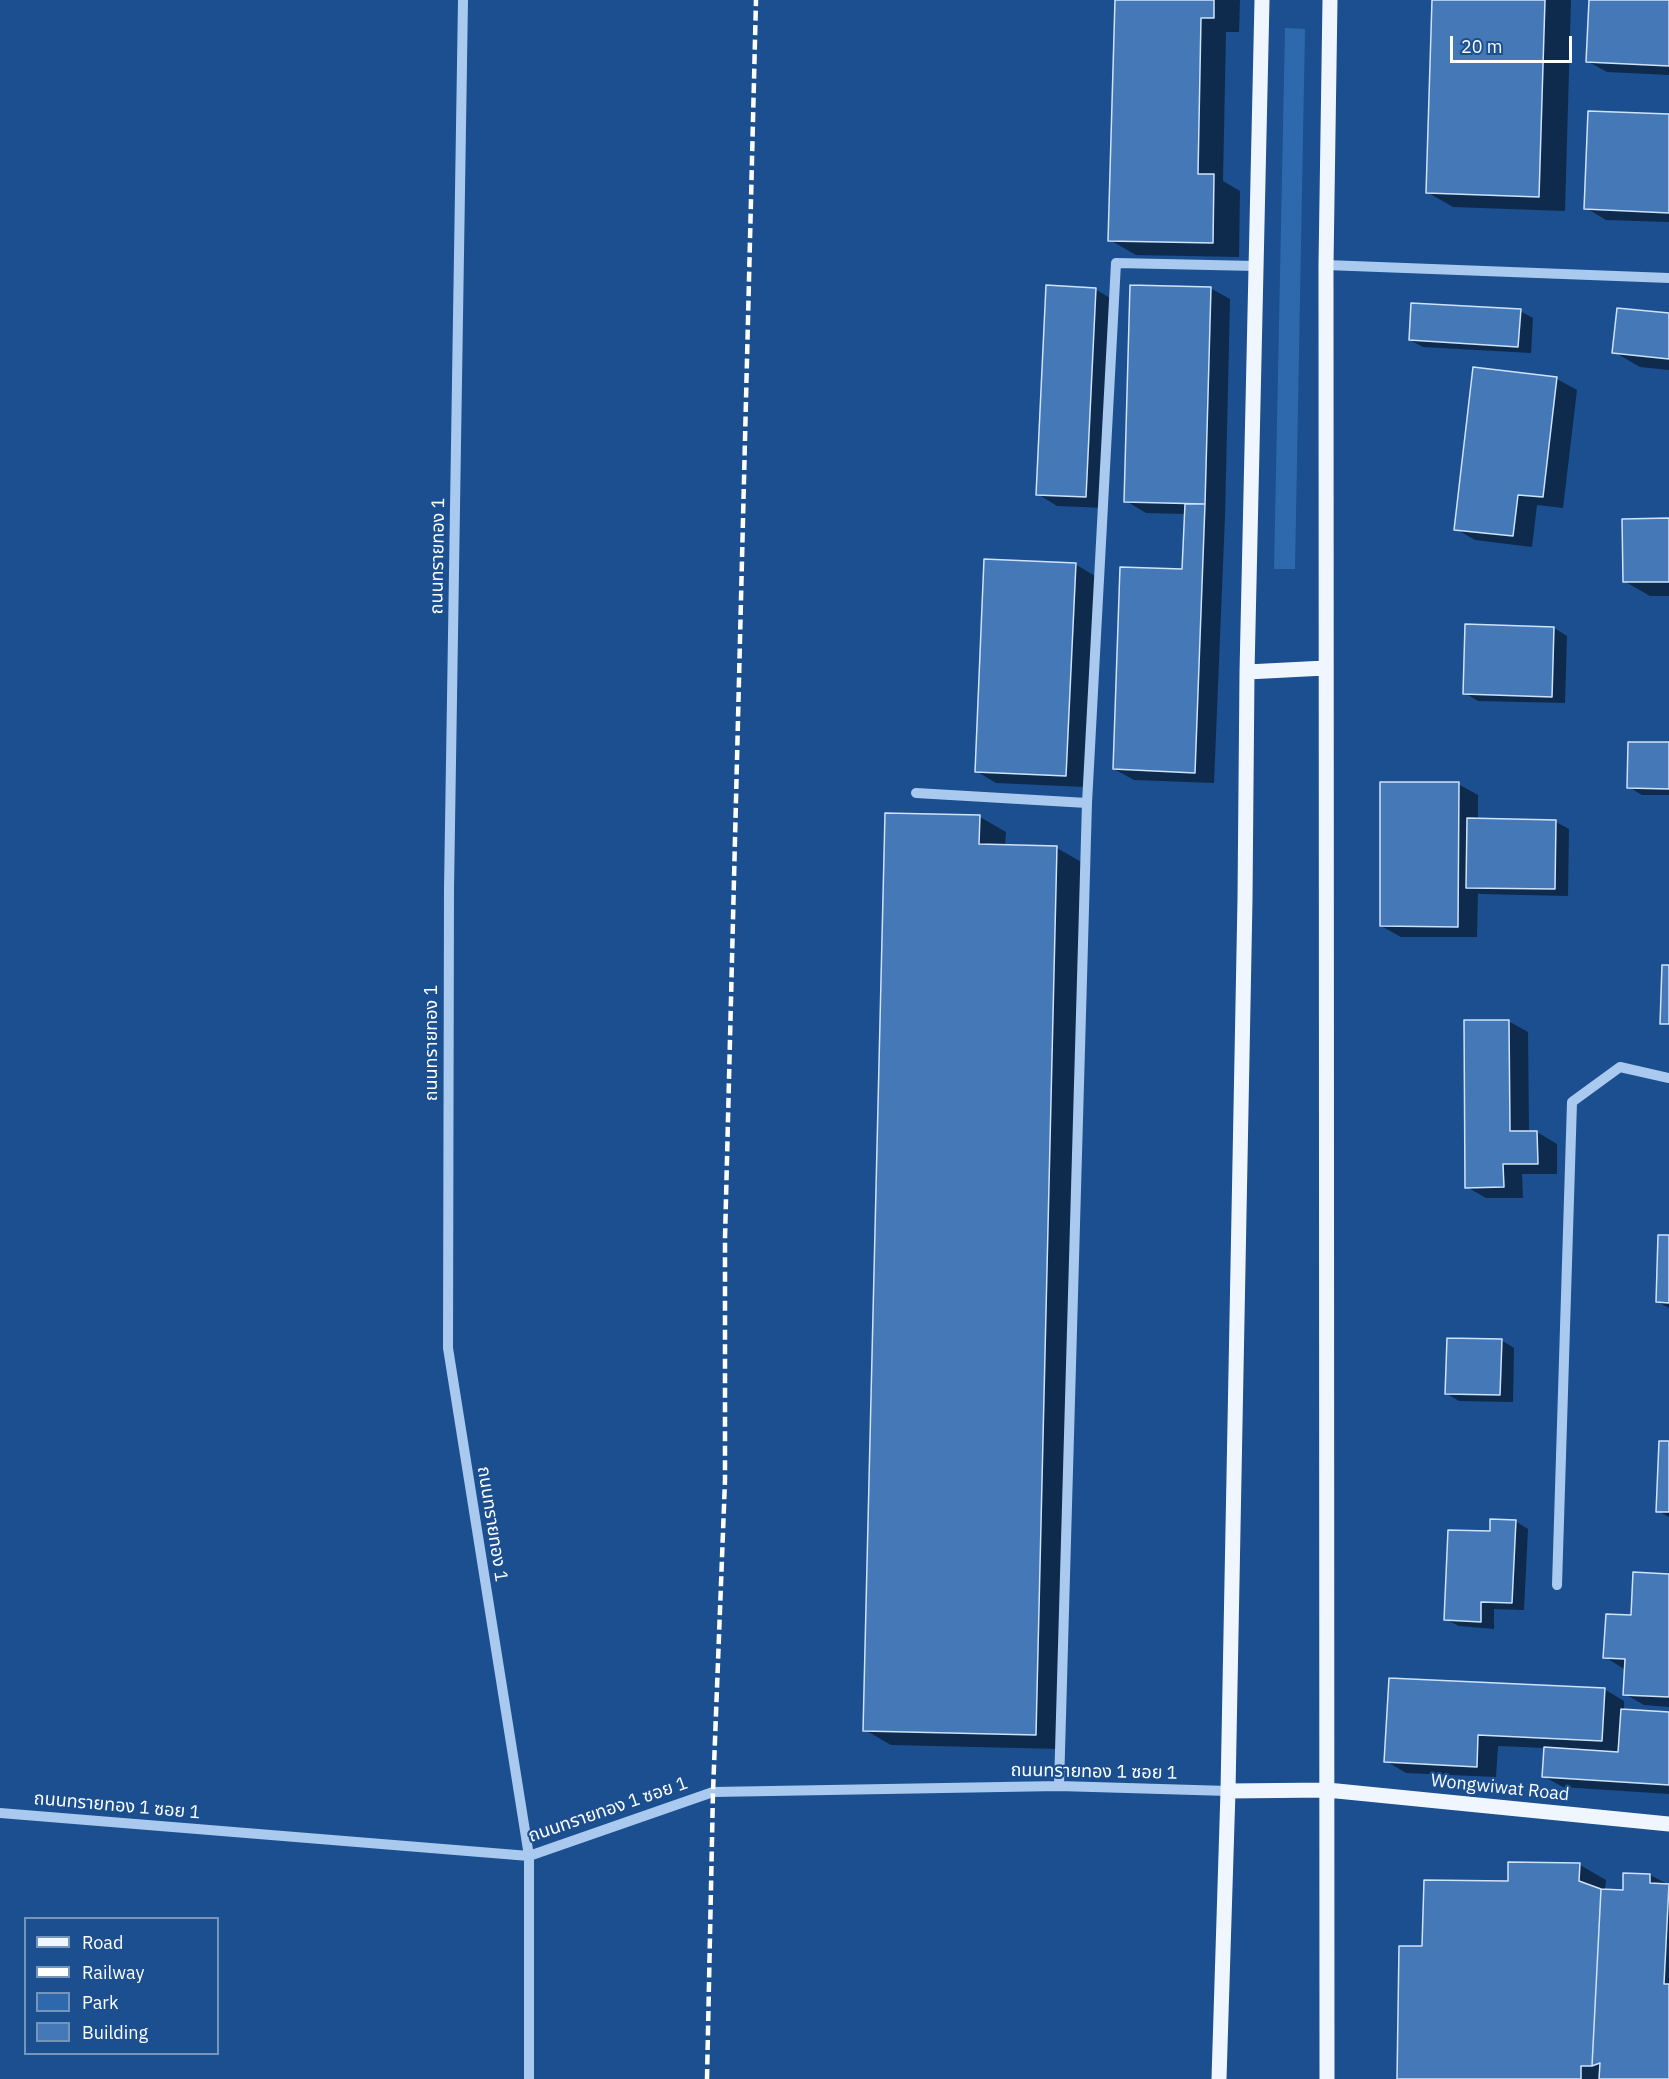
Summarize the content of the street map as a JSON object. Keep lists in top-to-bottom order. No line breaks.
{"streets":{"main road":["Wongwiwat Road"],"street":["ถนนทรายทอง 1","ถนนทรายทอง 1 ซอย 1"]},"crossings":[["ถนนทรายทอง 1","ถนนทรายทอง 1 ซอย 1"],["ถนนทรายทอง 1 ซอย 1","Wongwiwat Road"]],"legend":["Road","Railway","Park","Building"],"scale_bar":"20 m"}
